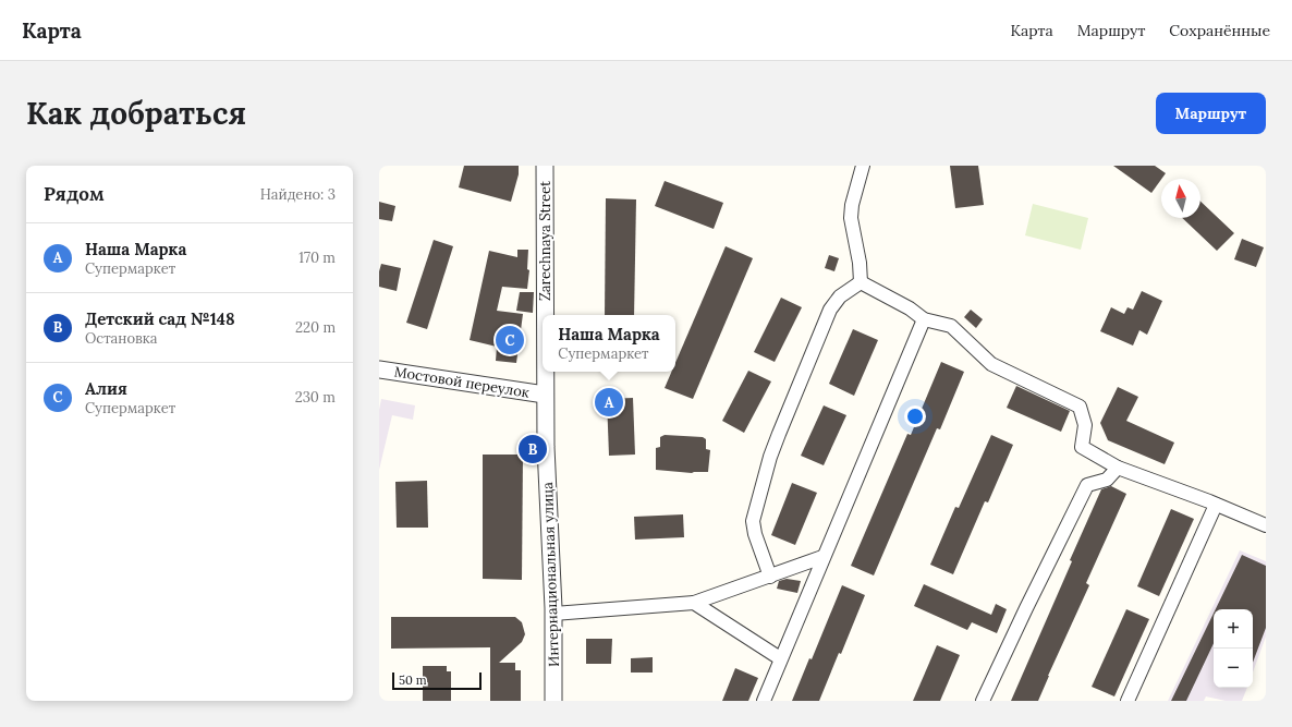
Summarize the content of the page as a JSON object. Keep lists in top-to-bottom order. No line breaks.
{"streets":{"street":["Zarechnaya Street","Мостовой переулок","Интернациональная улица"]},"crossings":[["Zarechnaya Street","Мостовой переулок"],["Zarechnaya Street","Интернациональная улица"],["Мостовой переулок","Интернациональная улица"]],"scale_bar":"50 m","north":"top","page":{"header":"Карта","nav":["Карта","Маршрут","Сохранённые"],"buttons":"Маршрут","title":"Как добраться","heading":["Рядом","Найдено: 3"],"list":[{"mark":"A","name":"Наша Марка","note":"Супермаркет","value":"170 m"},{"mark":"B","name":"Детский сад №148","note":"Остановка","value":"220 m"},{"mark":"C","name":"Алия","note":"Супермаркет","value":"230 m"}],"popup":["Наша Марка","Супермаркет"],"pins":["C","A","B"],"map_buttons":["+","−"],"scale":"50 m"}}
